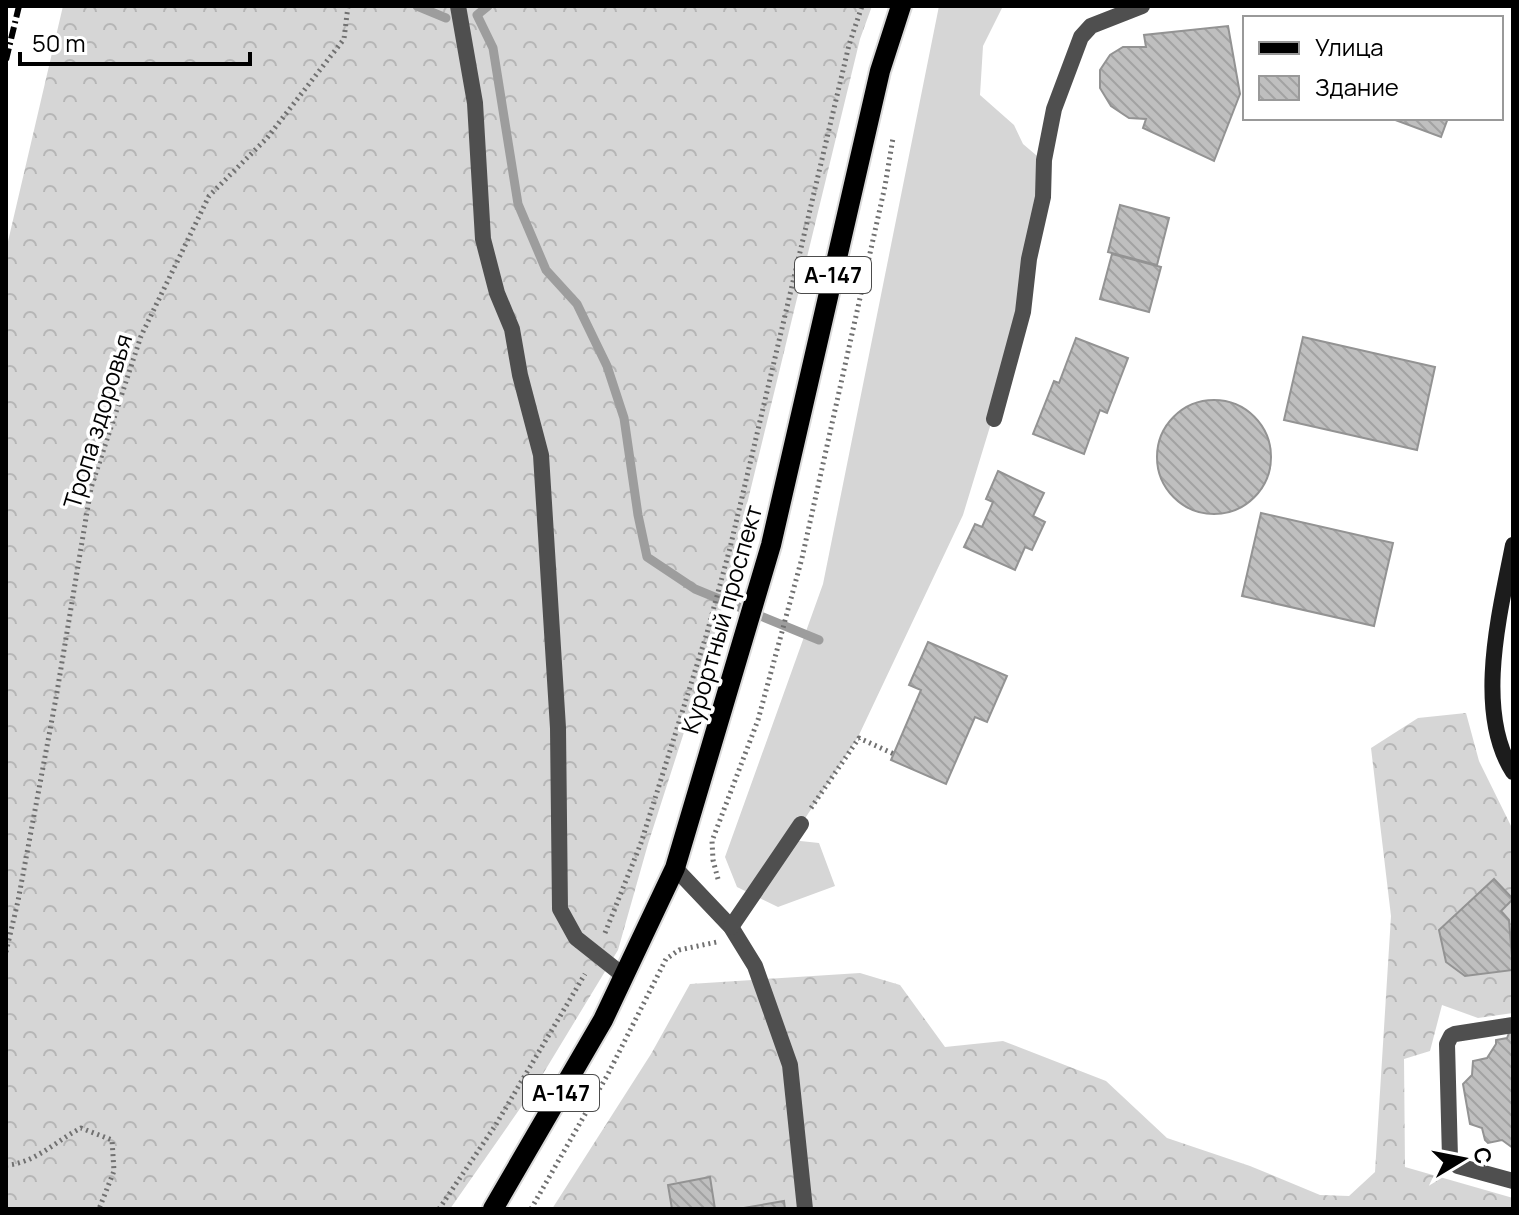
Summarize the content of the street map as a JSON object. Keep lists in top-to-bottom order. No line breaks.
{"streets":{"main road":["А-147","Курортный проспект"],"path":["Тропа здоровья"]},"legend":["Улица","Здание"],"scale_bar":"50 m","north":"right"}
